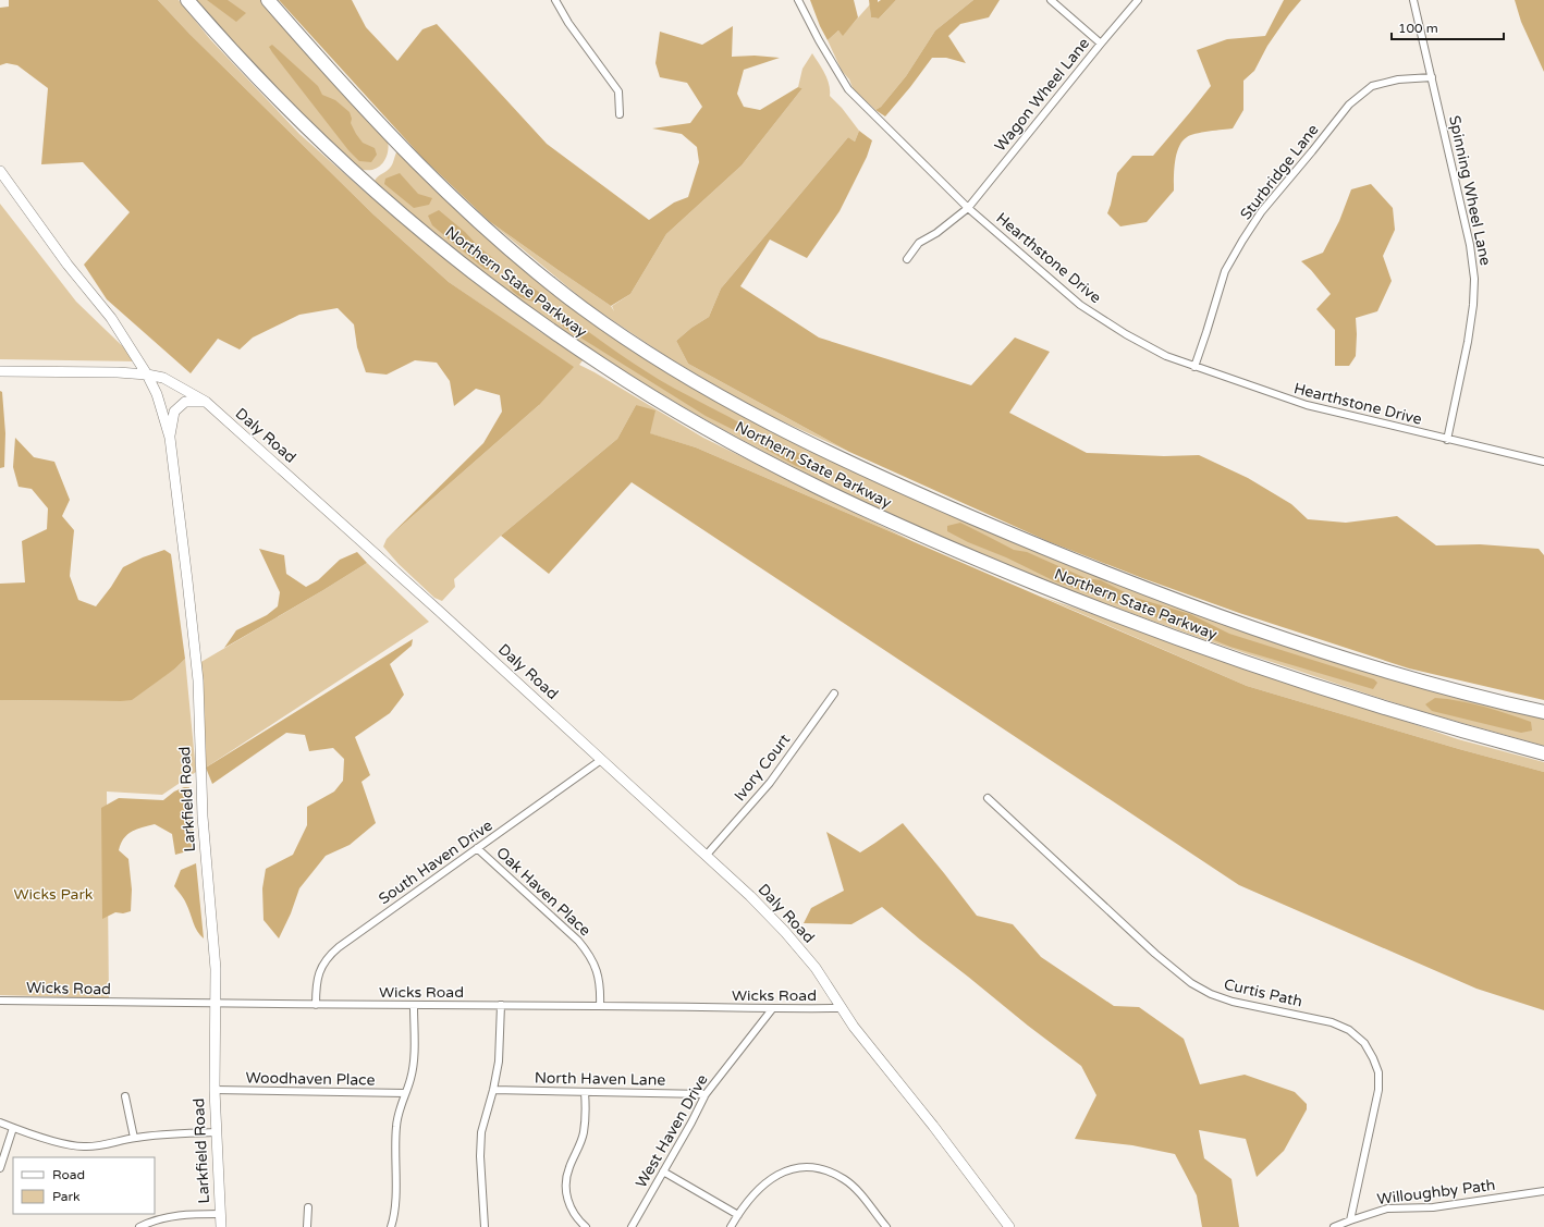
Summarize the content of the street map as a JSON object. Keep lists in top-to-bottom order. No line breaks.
{"streets":{"highway":["Northern State Parkway"],"street":["Wagon Wheel Lane","Sturbridge Lane","Spinning Wheel Lane","Hearthstone Drive","Daly Road","Ivory Court","Larkfield Road","South Haven Drive","Oak Haven Place","Wicks Road","Curtis Path","Woodhaven Place","North Haven Lane","West Haven Drive","Willoughby Path"]},"crossings":[["Wagon Wheel Lane","Hearthstone Drive"],["Sturbridge Lane","Spinning Wheel Lane"],["Sturbridge Lane","Hearthstone Drive"],["Spinning Wheel Lane","Hearthstone Drive"],["Daly Road","Ivory Court"],["Daly Road","Larkfield Road"],["Daly Road","South Haven Drive"],["Daly Road","Wicks Road"],["Larkfield Road","Wicks Road"],["Larkfield Road","Woodhaven Place"],["South Haven Drive","Oak Haven Place"],["South Haven Drive","Wicks Road"],["Oak Haven Place","Wicks Road"],["Wicks Road","West Haven Drive"],["Curtis Path","Willoughby Path"],["North Haven Lane","West Haven Drive"]],"parks":["Wicks Park"],"legend":["Road","Park"],"scale_bar":"100 m"}
